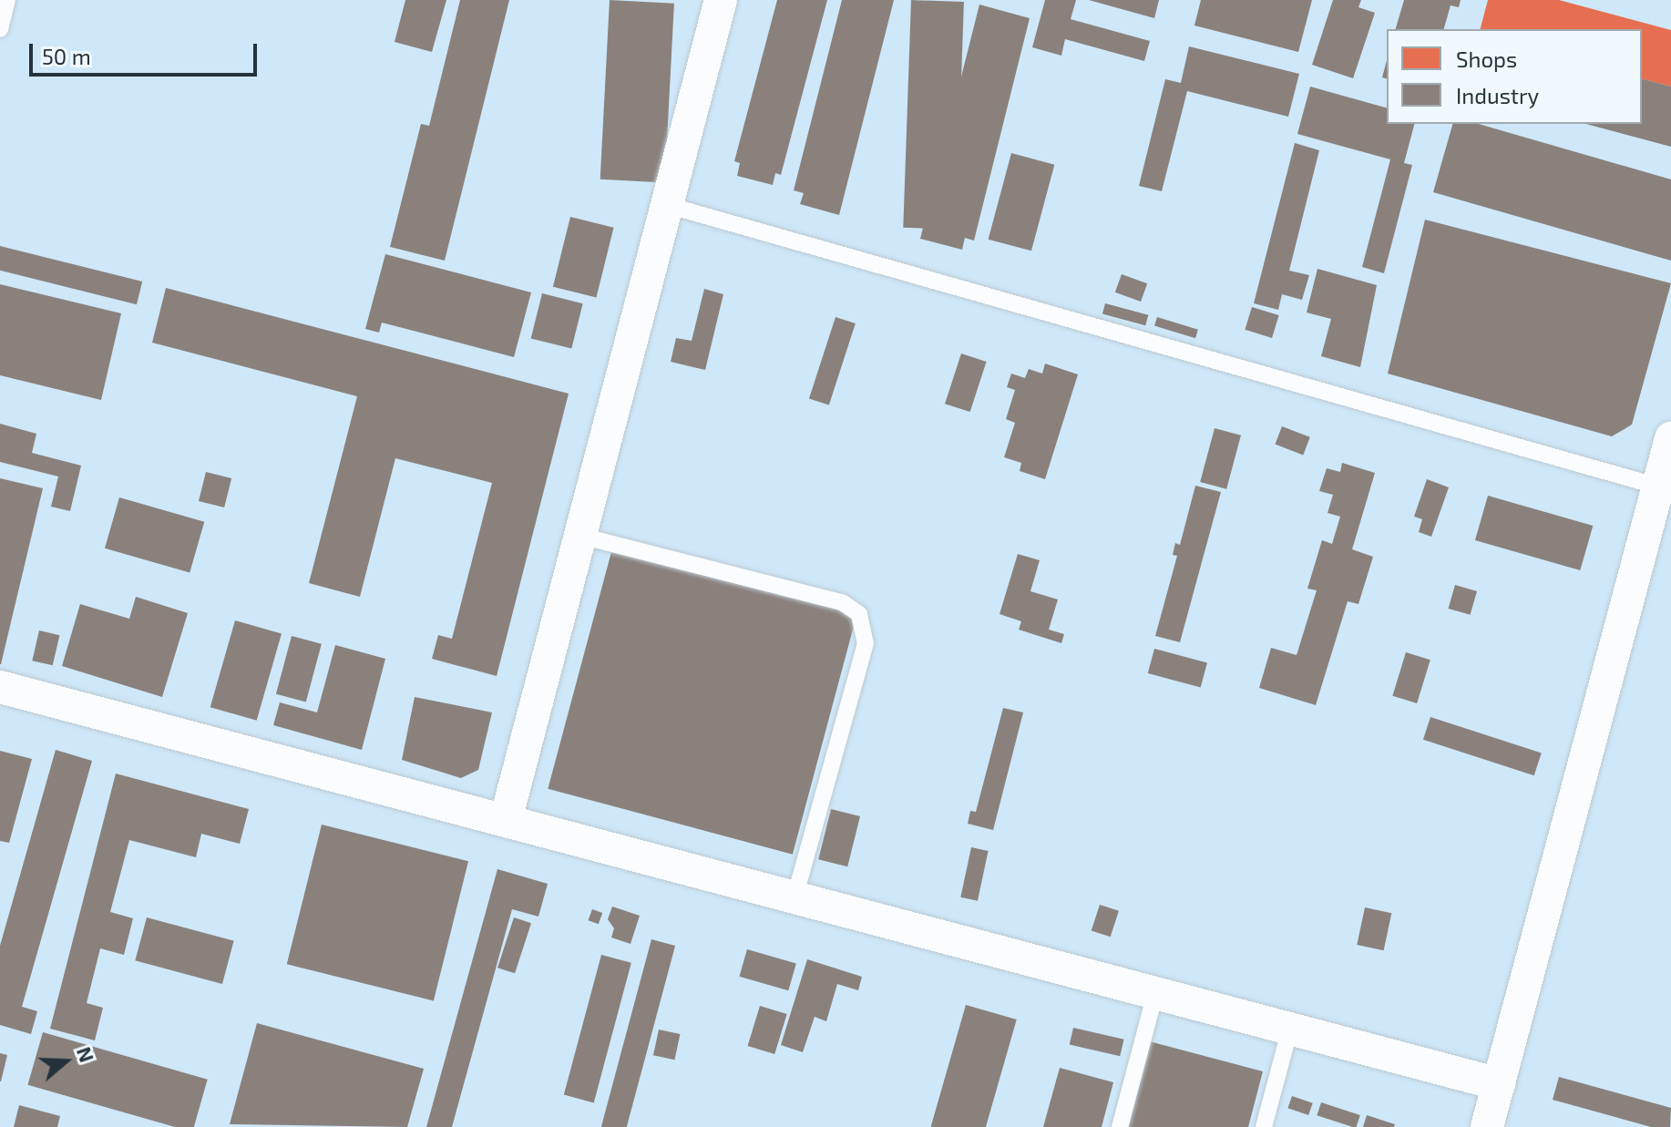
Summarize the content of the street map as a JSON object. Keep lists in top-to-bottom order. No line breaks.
{"legend":["Shops","Industry"],"scale_bar":"50 m","north":"right"}
